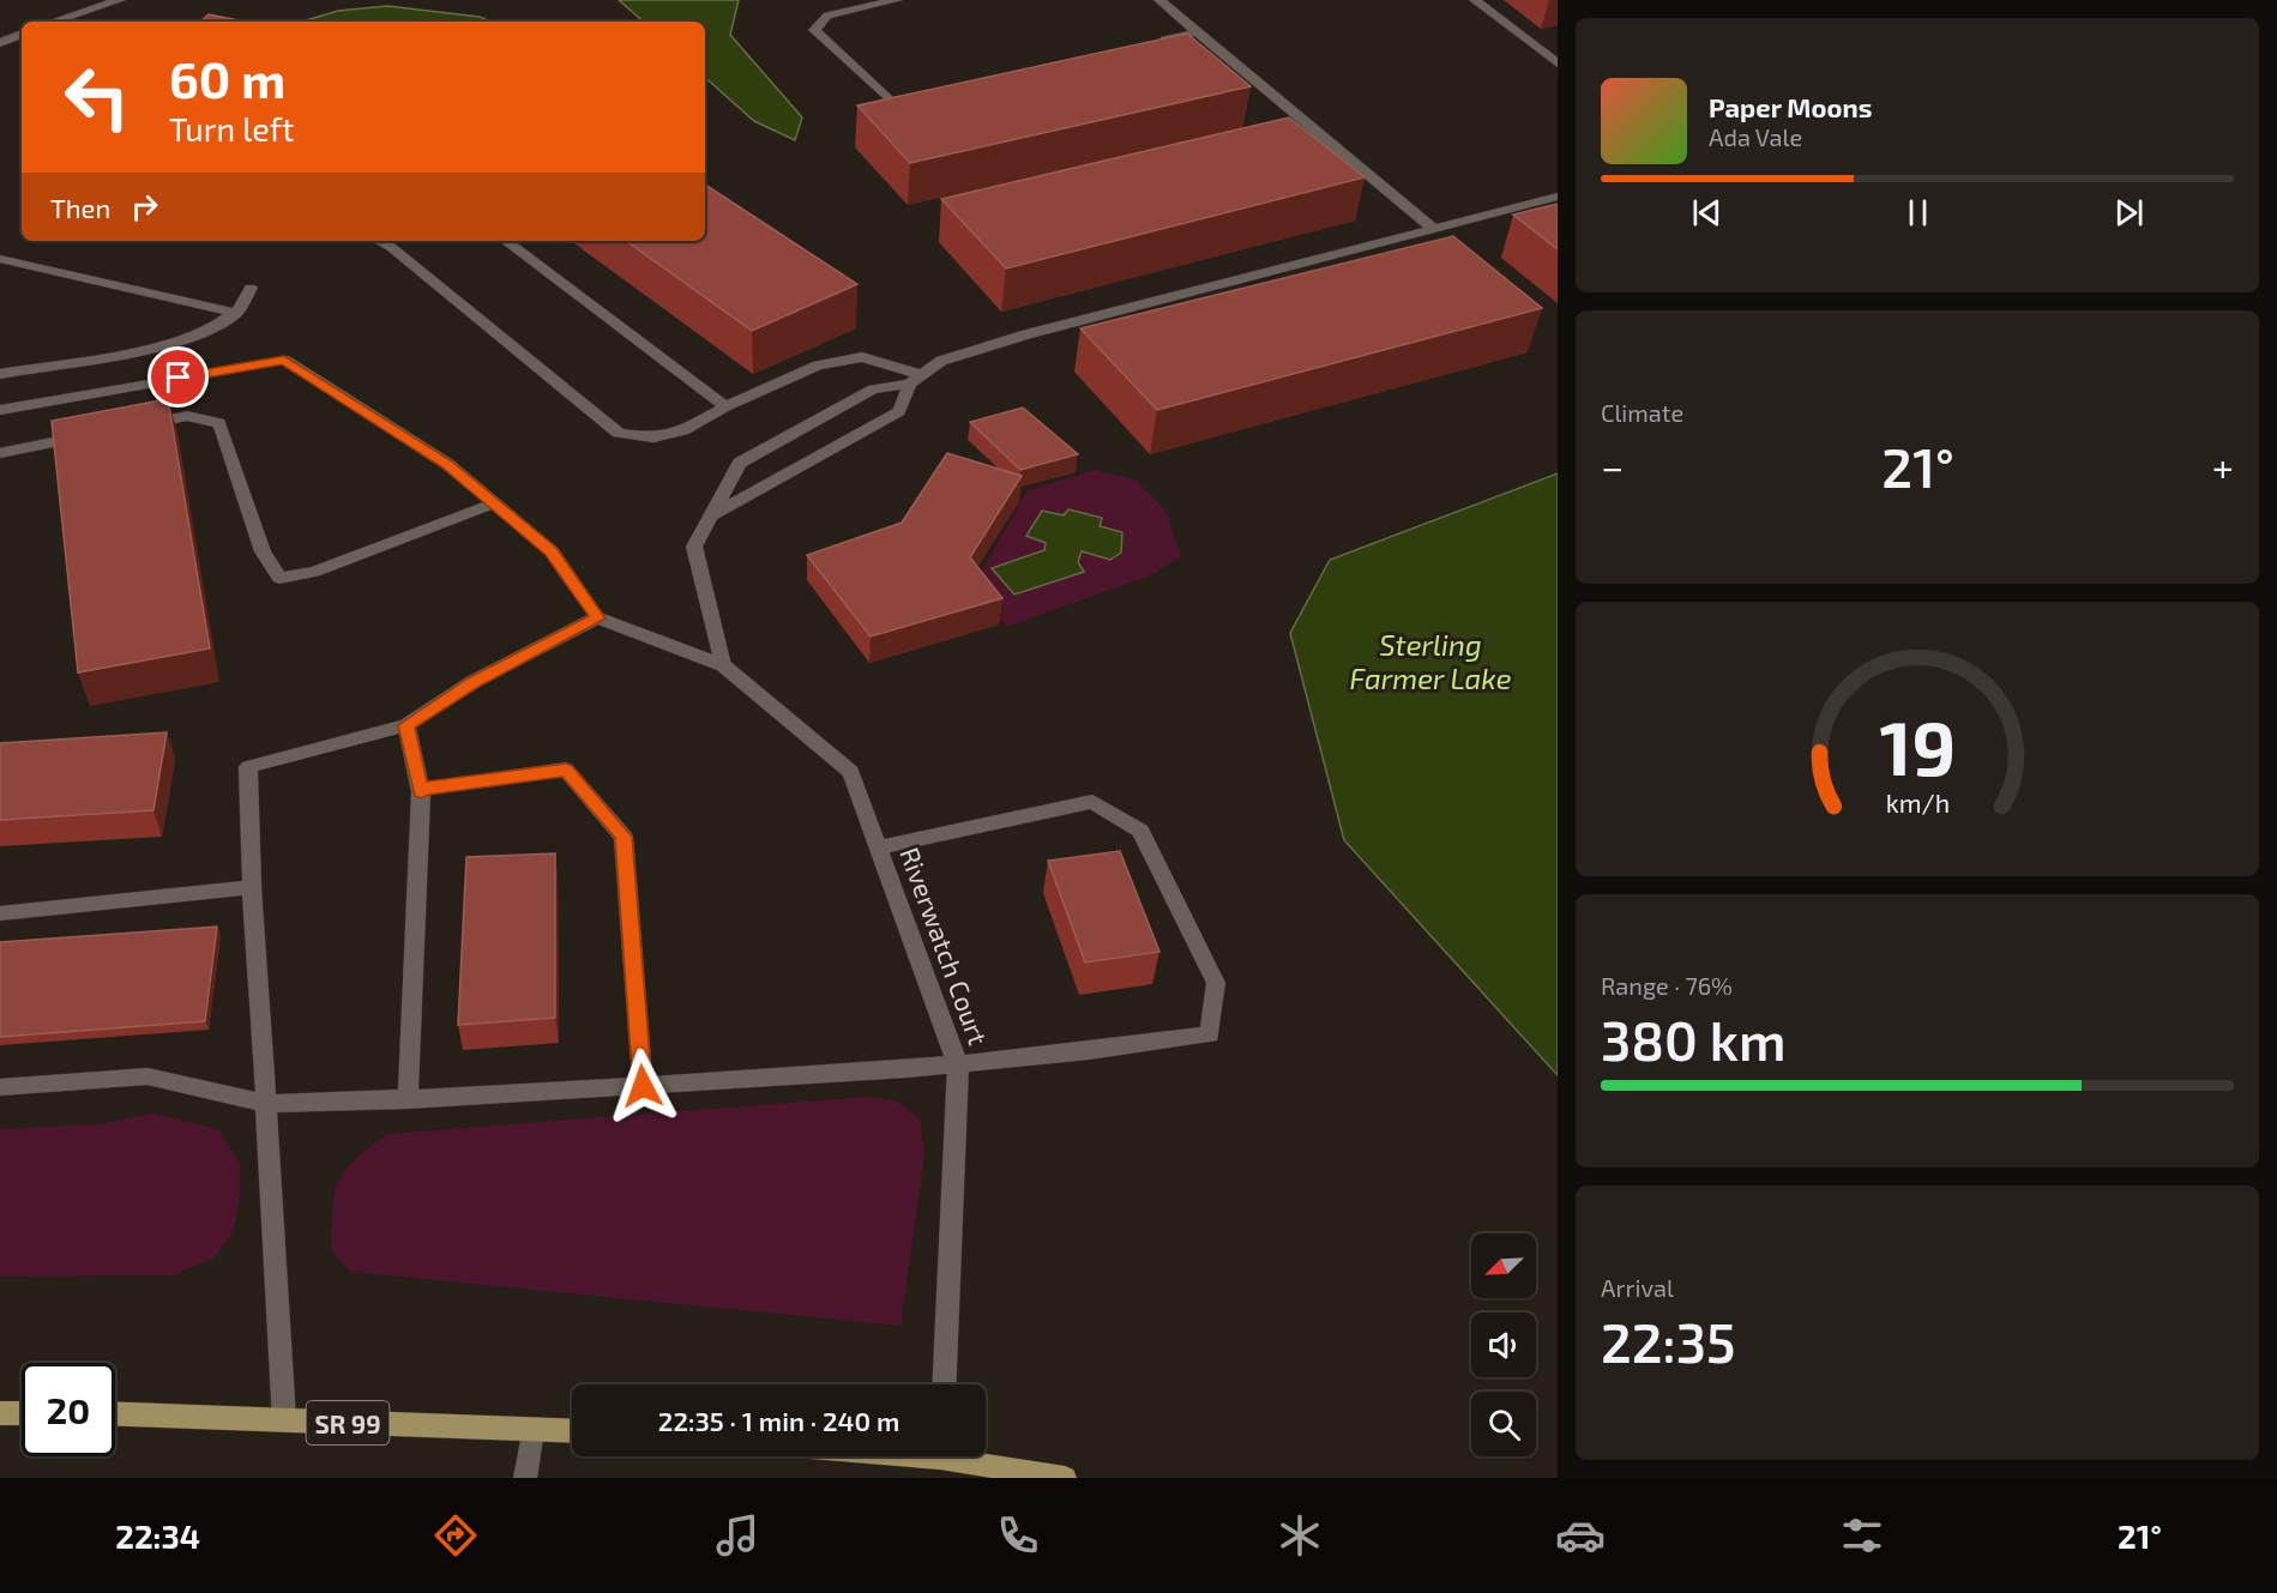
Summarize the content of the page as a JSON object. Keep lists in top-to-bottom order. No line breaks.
{"streets":{"main road":["SR 99"],"street":["Riverwatch Court"]},"water":["Sterling Farmer Lake"],"north":"bottom left","page":{"turn":["60 m","Turn left"],"song":["Paper Moons","Ada Vale"],"then":"Then","tile":["Climate",["Range · 76%","380 km"],["Arrival","22:35"]],"heat":["−","21°","+"],"limit":"20","trip":"22:35 · 1 min · 240 m","tabs":["22:34","21°"],"gauge":["19","km/h"]}}
